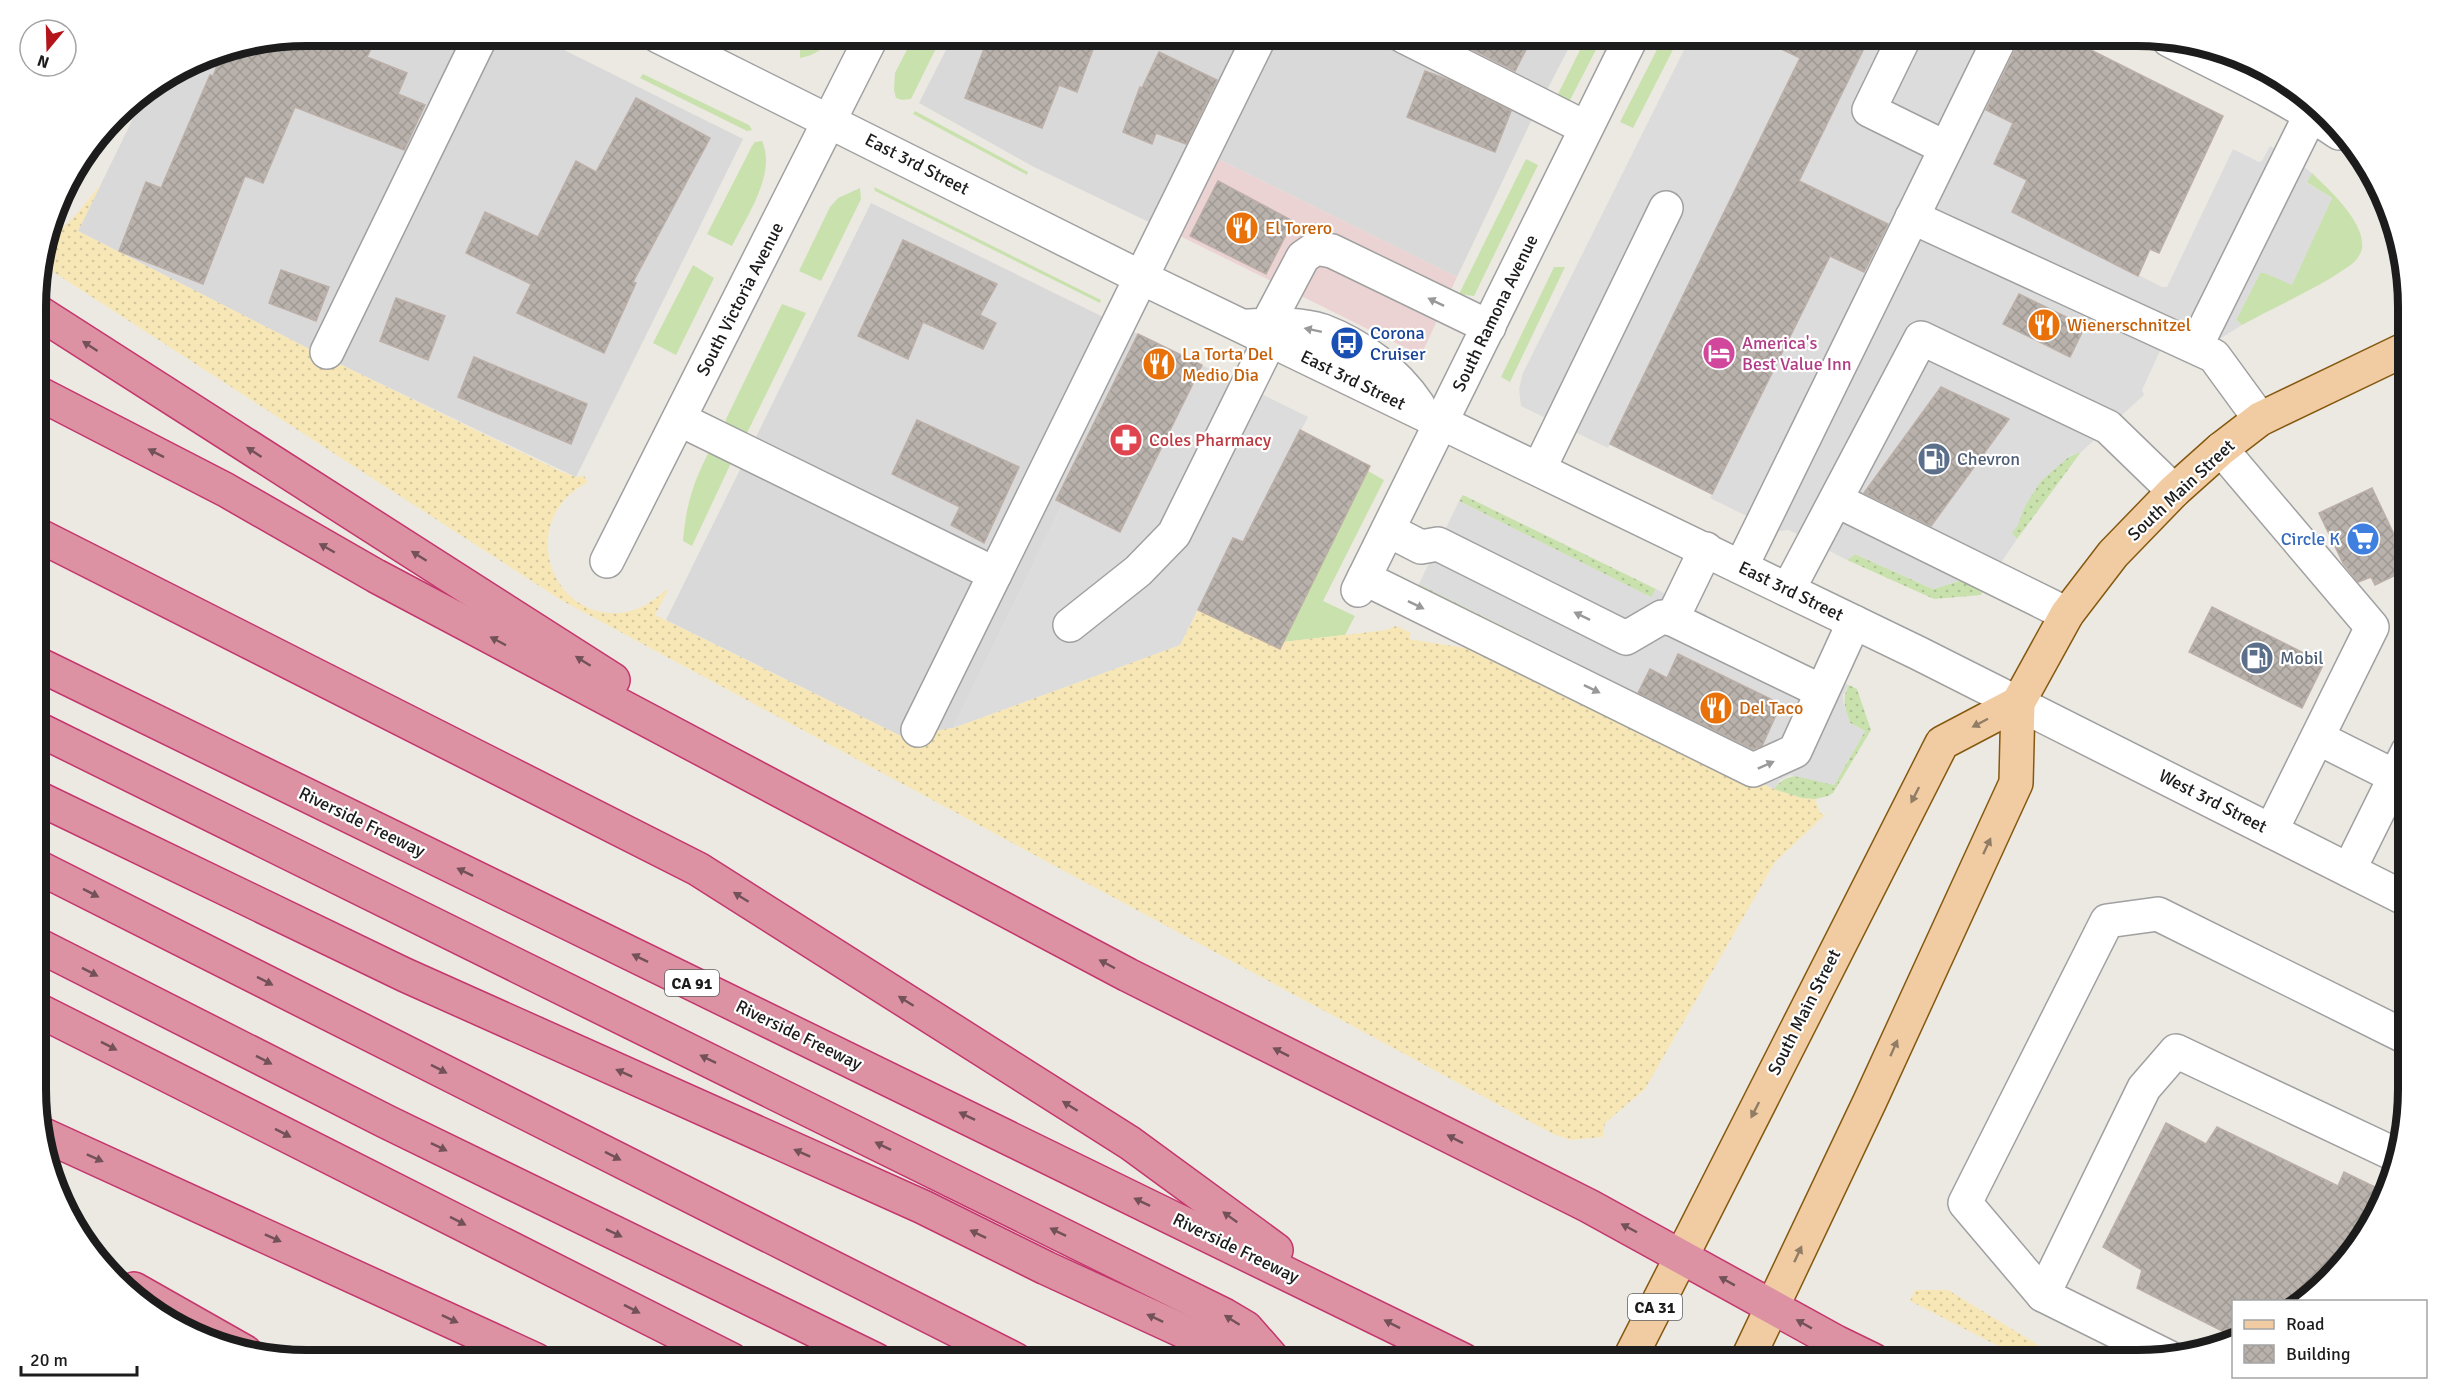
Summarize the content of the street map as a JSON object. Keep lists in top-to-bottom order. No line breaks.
{"streets":{"highway":["Riverside Freeway","CA 91"],"main road":["South Main Street","CA 31"],"street":["East 3rd Street","South Victoria Avenue","South Ramona Avenue","West 3rd Street"]},"crossings":[["East 3rd Street","South Victoria Avenue"],["East 3rd Street","South Ramona Avenue"],["East 3rd Street","South Main Street"],["East 3rd Street","West 3rd Street"],["South Main Street","West 3rd Street"]],"places":{"restaurant":["El Torero","Wienerschnitzel","La Torta Del Medio Dia","Del Taco"],"bus stop":["Corona Cruiser"],"hotel":["America's Best Value Inn"],"pharmacy":["Coles Pharmacy"],"fuel station":["Chevron","Mobil"],"supermarket":["Circle K"]},"legend":["Road","Building"],"scale_bar":"20 m","north":"bottom"}
